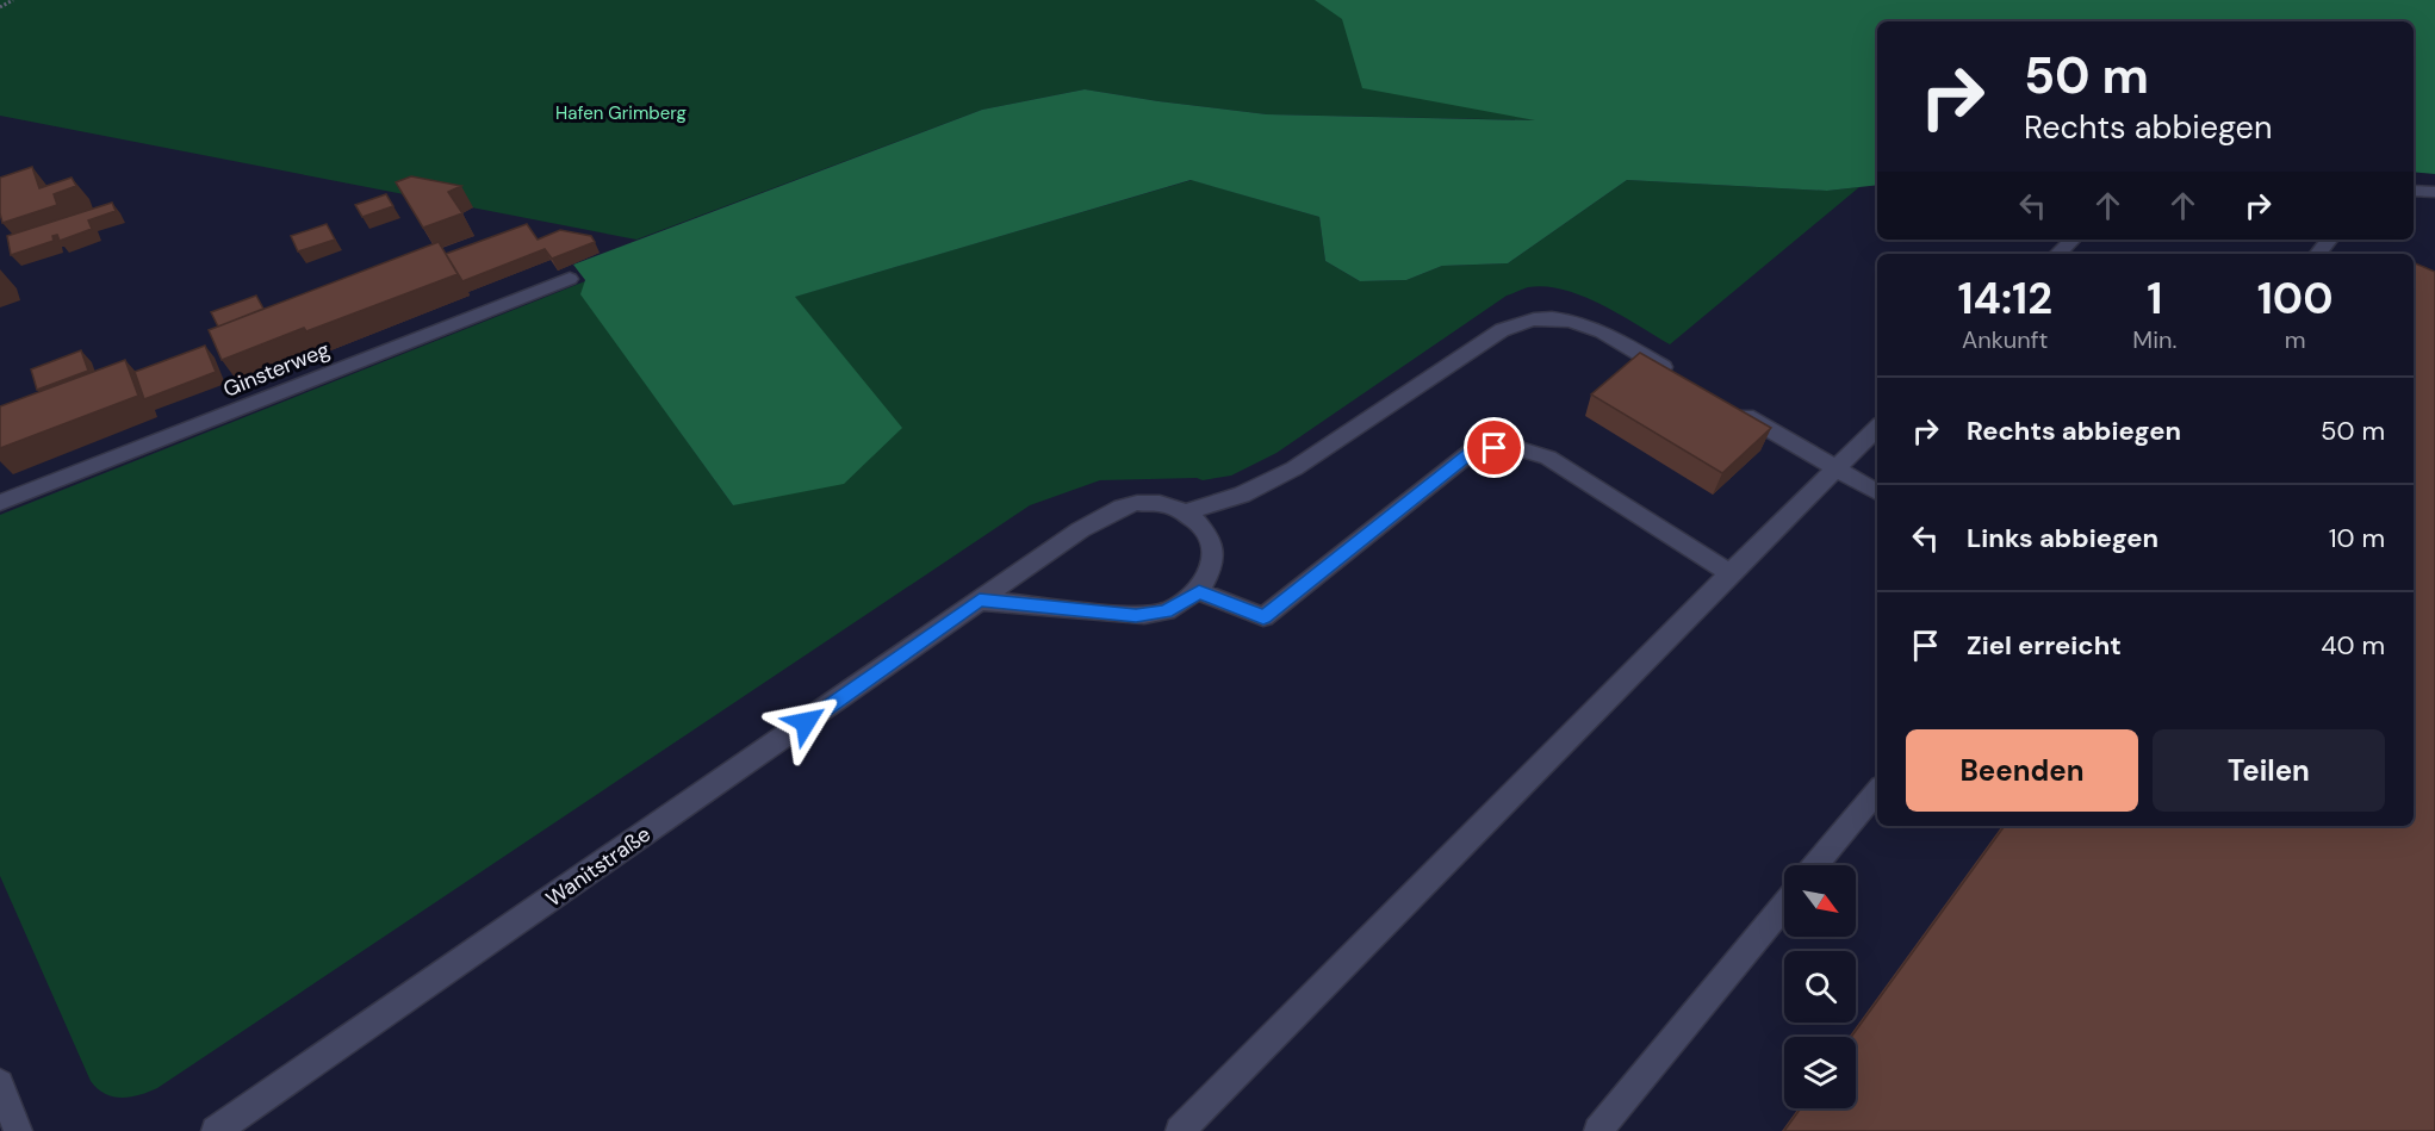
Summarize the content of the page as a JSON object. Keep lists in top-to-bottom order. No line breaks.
{"streets":{"street":["Ginsterweg","Wanitstraße"]},"parks":["Hafen Grimberg"],"north":"bottom right","page":{"turn":["50 m","Rechts abbiegen"],"eta":["14:12","Ankunft","1","Min.","100","m"],"list":[{"name":"Rechts abbiegen","value":"50 m"},{"name":"Links abbiegen","value":"10 m"},{"name":"Ziel erreicht","value":"40 m"}],"buttons":["Beenden","Teilen"]}}
